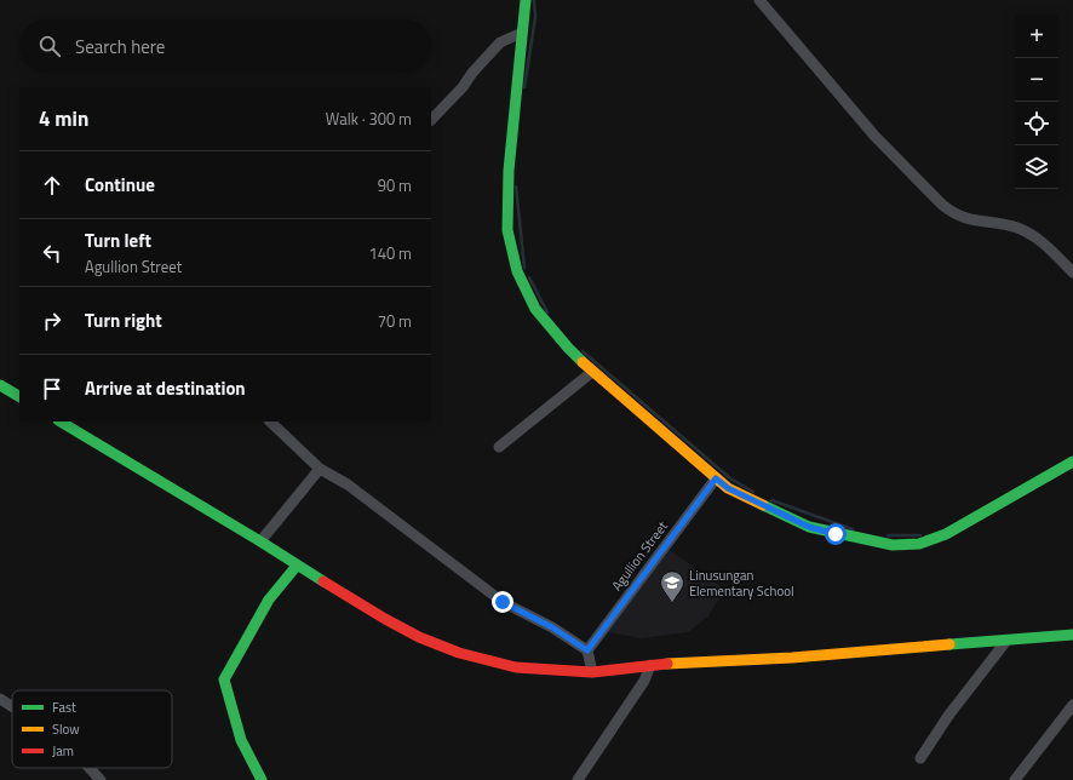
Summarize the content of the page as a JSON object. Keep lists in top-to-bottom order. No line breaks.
{"streets":{"street":["Agullion Street"]},"places":{"school or university":["Linusungan Elementary School"]},"legend":["Fast","Slow","Jam"],"page":{"map_buttons":["+","−"],"search":"Search here","heading":["4 min","Walk · 300 m"],"list":[["Continue","90 m"],["Turn left","Agullion Street","140 m"],["Turn right","70 m"],"Arrive at destination"]}}
